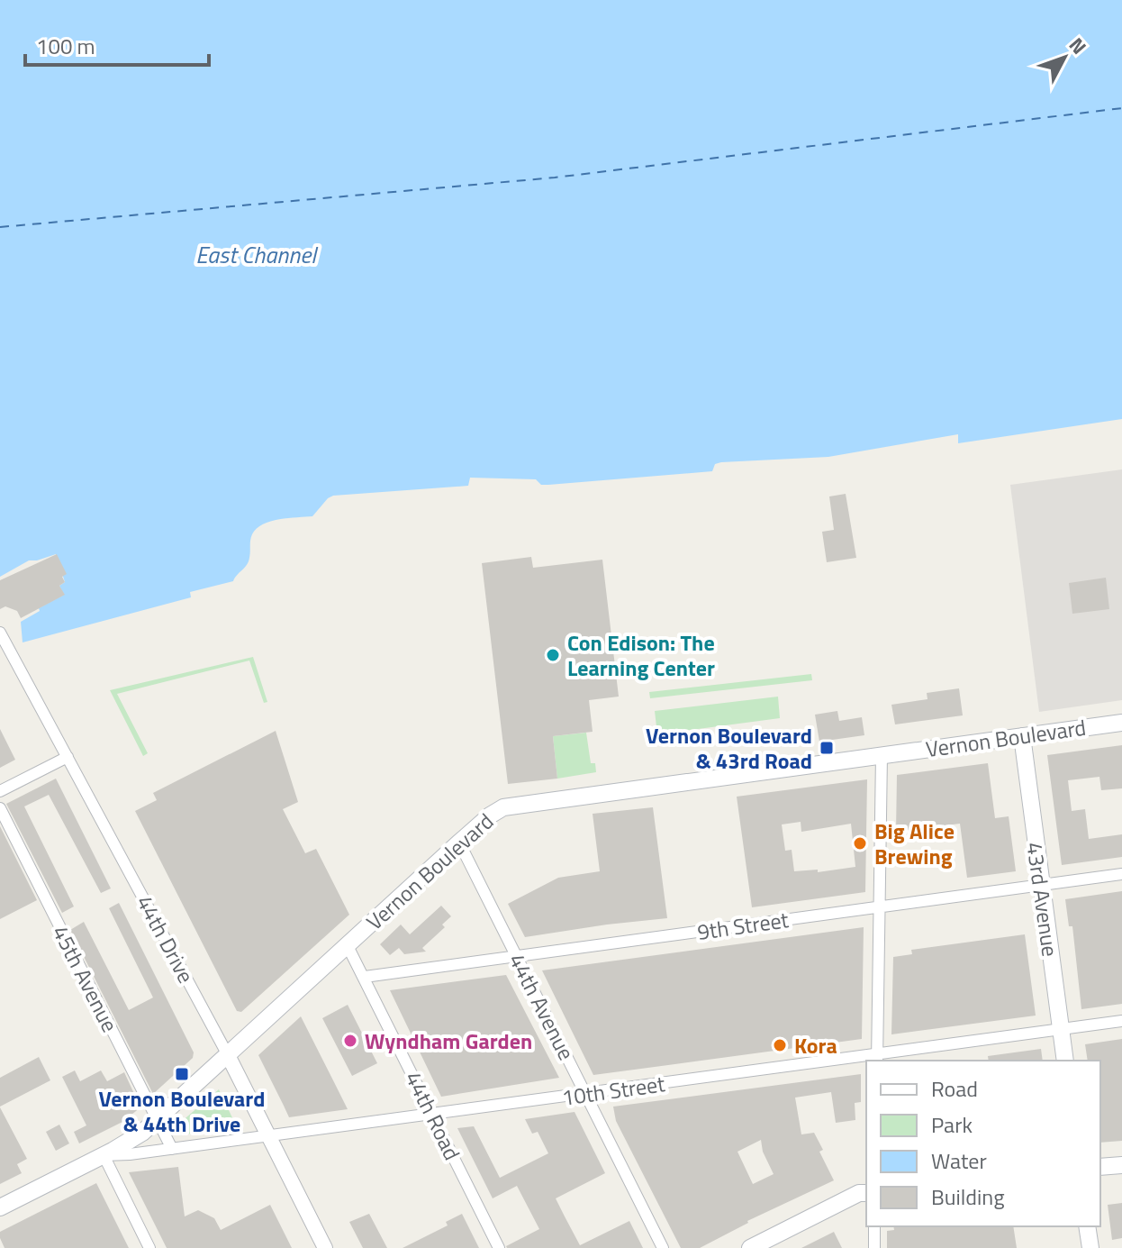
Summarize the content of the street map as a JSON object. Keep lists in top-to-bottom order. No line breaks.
{"streets":{"main road":["Vernon Boulevard","43rd Avenue"],"street":["9th Street","44th Drive","45th Avenue","44th Avenue","10th Street","44th Road"]},"crossings":[["Vernon Boulevard","43rd Avenue"],["Vernon Boulevard","44th Drive"],["Vernon Boulevard","45th Avenue"],["Vernon Boulevard","44th Avenue"],["Vernon Boulevard","10th Street"],["Vernon Boulevard","44th Road"],["43rd Avenue","9th Street"],["43rd Avenue","10th Street"],["9th Street","44th Avenue"],["9th Street","44th Road"],["44th Drive","10th Street"],["45th Avenue","10th Street"],["44th Avenue","10th Street"],["10th Street","44th Road"]],"water":["East Channel"],"places":{"other":["Con Edison: The Learning Center","Big Alice Brewing","Wyndham Garden","Kora"],"transit":["Vernon Boulevard & 43rd Road","Vernon Boulevard & 44th Drive"]},"legend":["Road","Park","Water","Building"],"scale_bar":"100 m","north":"top right"}
